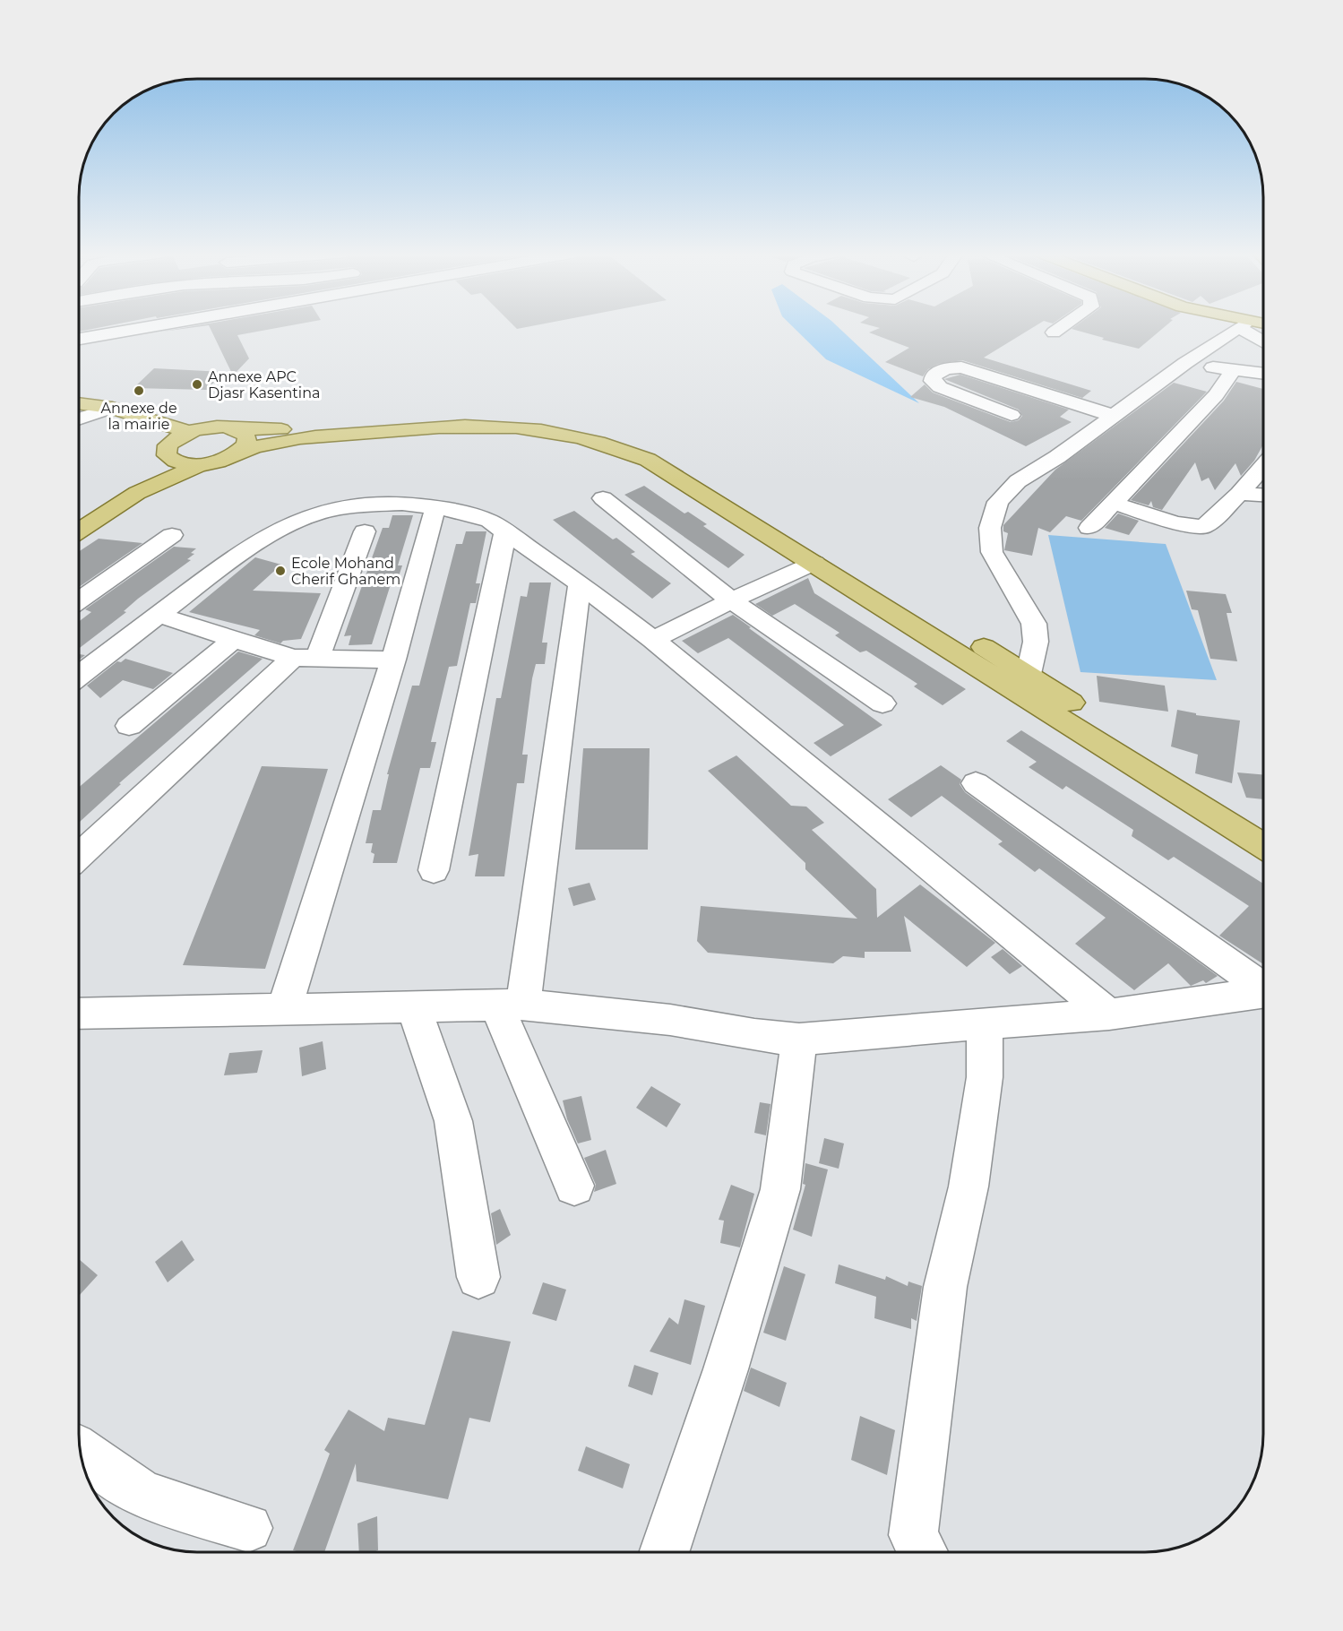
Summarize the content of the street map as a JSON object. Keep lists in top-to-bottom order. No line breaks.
{"places":["Annexe APC Djasr Kasentina","Annexe de la mairie","Ecole Mohand Cherif Ghanem"]}
